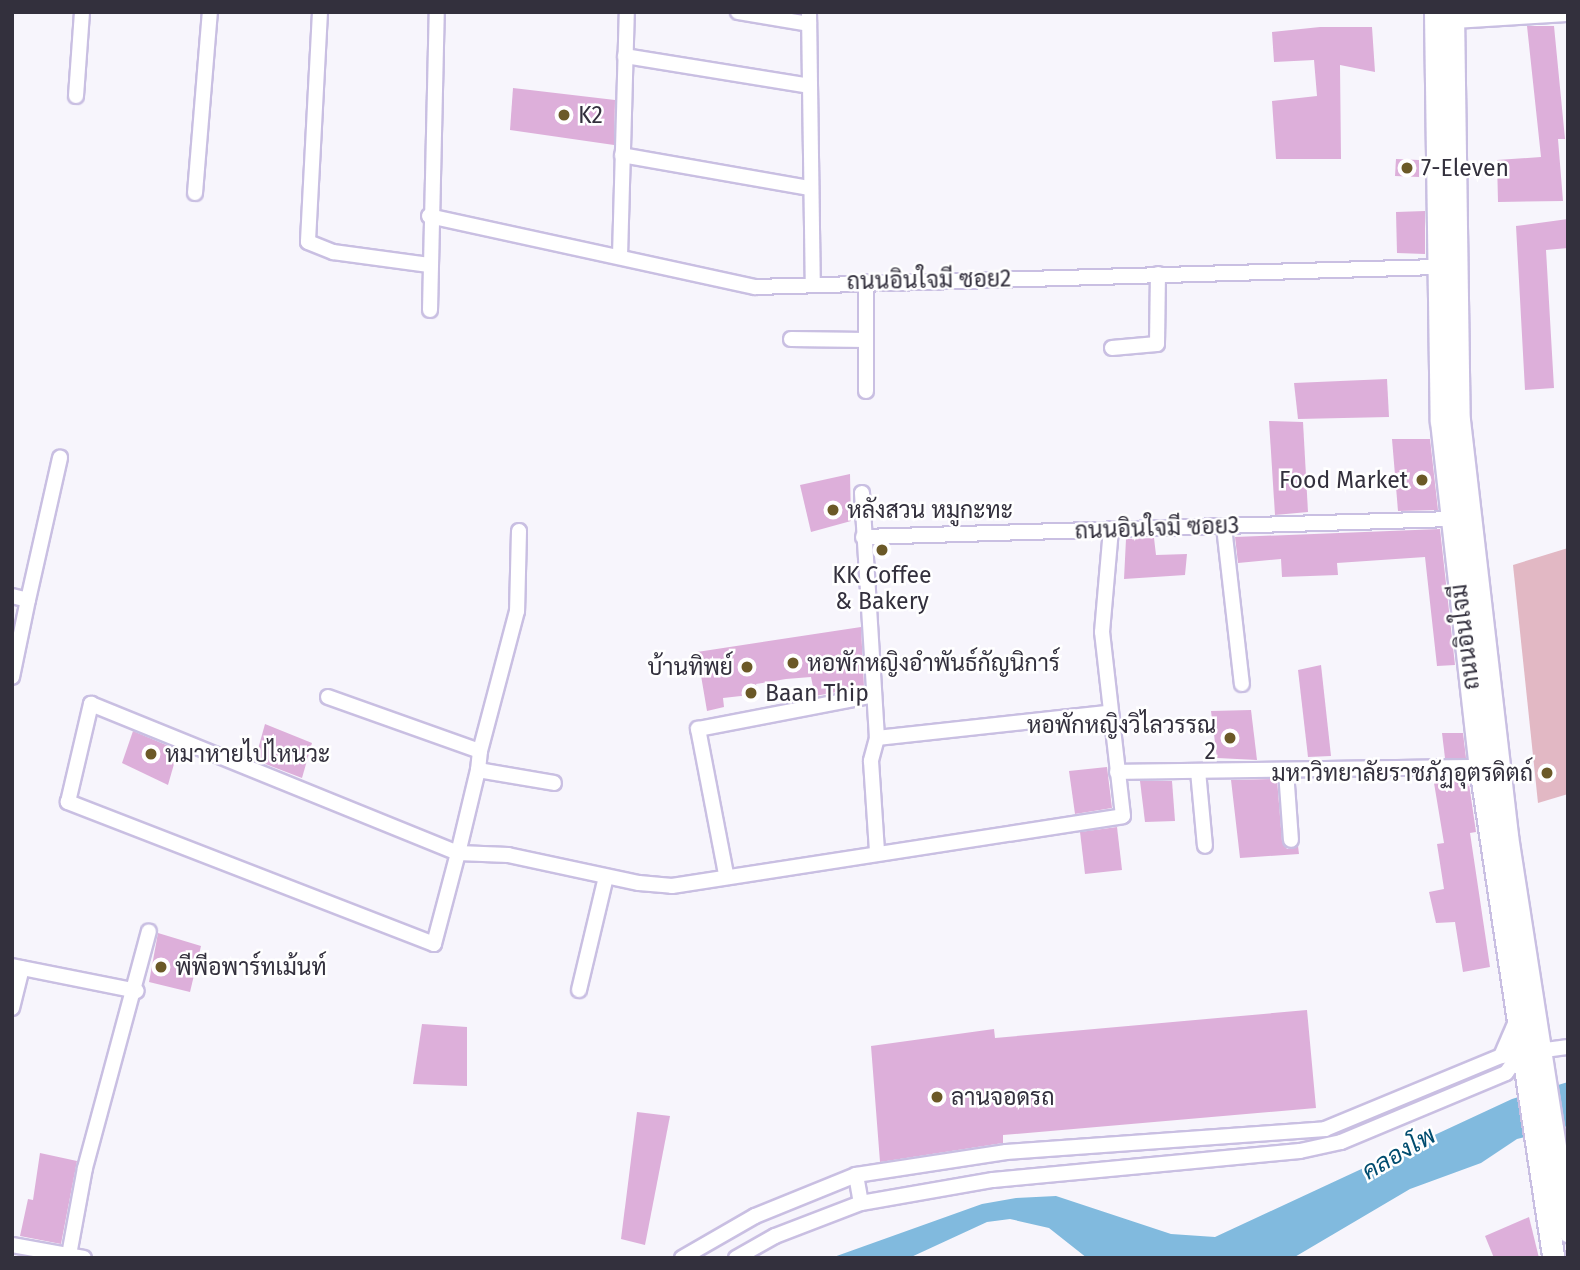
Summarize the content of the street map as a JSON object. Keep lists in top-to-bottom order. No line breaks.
{"streets":{"main road":["ถนนอินใจมี"],"street":["ถนนอินใจมี ซอย2","ถนนอินใจมี ซอย3"]},"crossings":[["ถนนอินใจมี ซอย2","ถนนอินใจมี"],["ถนนอินใจมี ซอย3","ถนนอินใจมี"]],"water":["คลองโพ"],"places":["K2","7-Eleven","Food Market","หลังสวน หมูกะทะ","KK Coffee & Bakery","หอพักหญิงอำพันธ์กัญนิการ์","บ้านทิพย์","Baan Thip","หอพักหญิงวิไลวรรณ 2","หมาหายไปไหนวะ","มหาวิทยาลัยราชภัฏอุตรดิตถ์","พีพีอพาร์ทเม้นท์","ลานจอดรถ"]}
